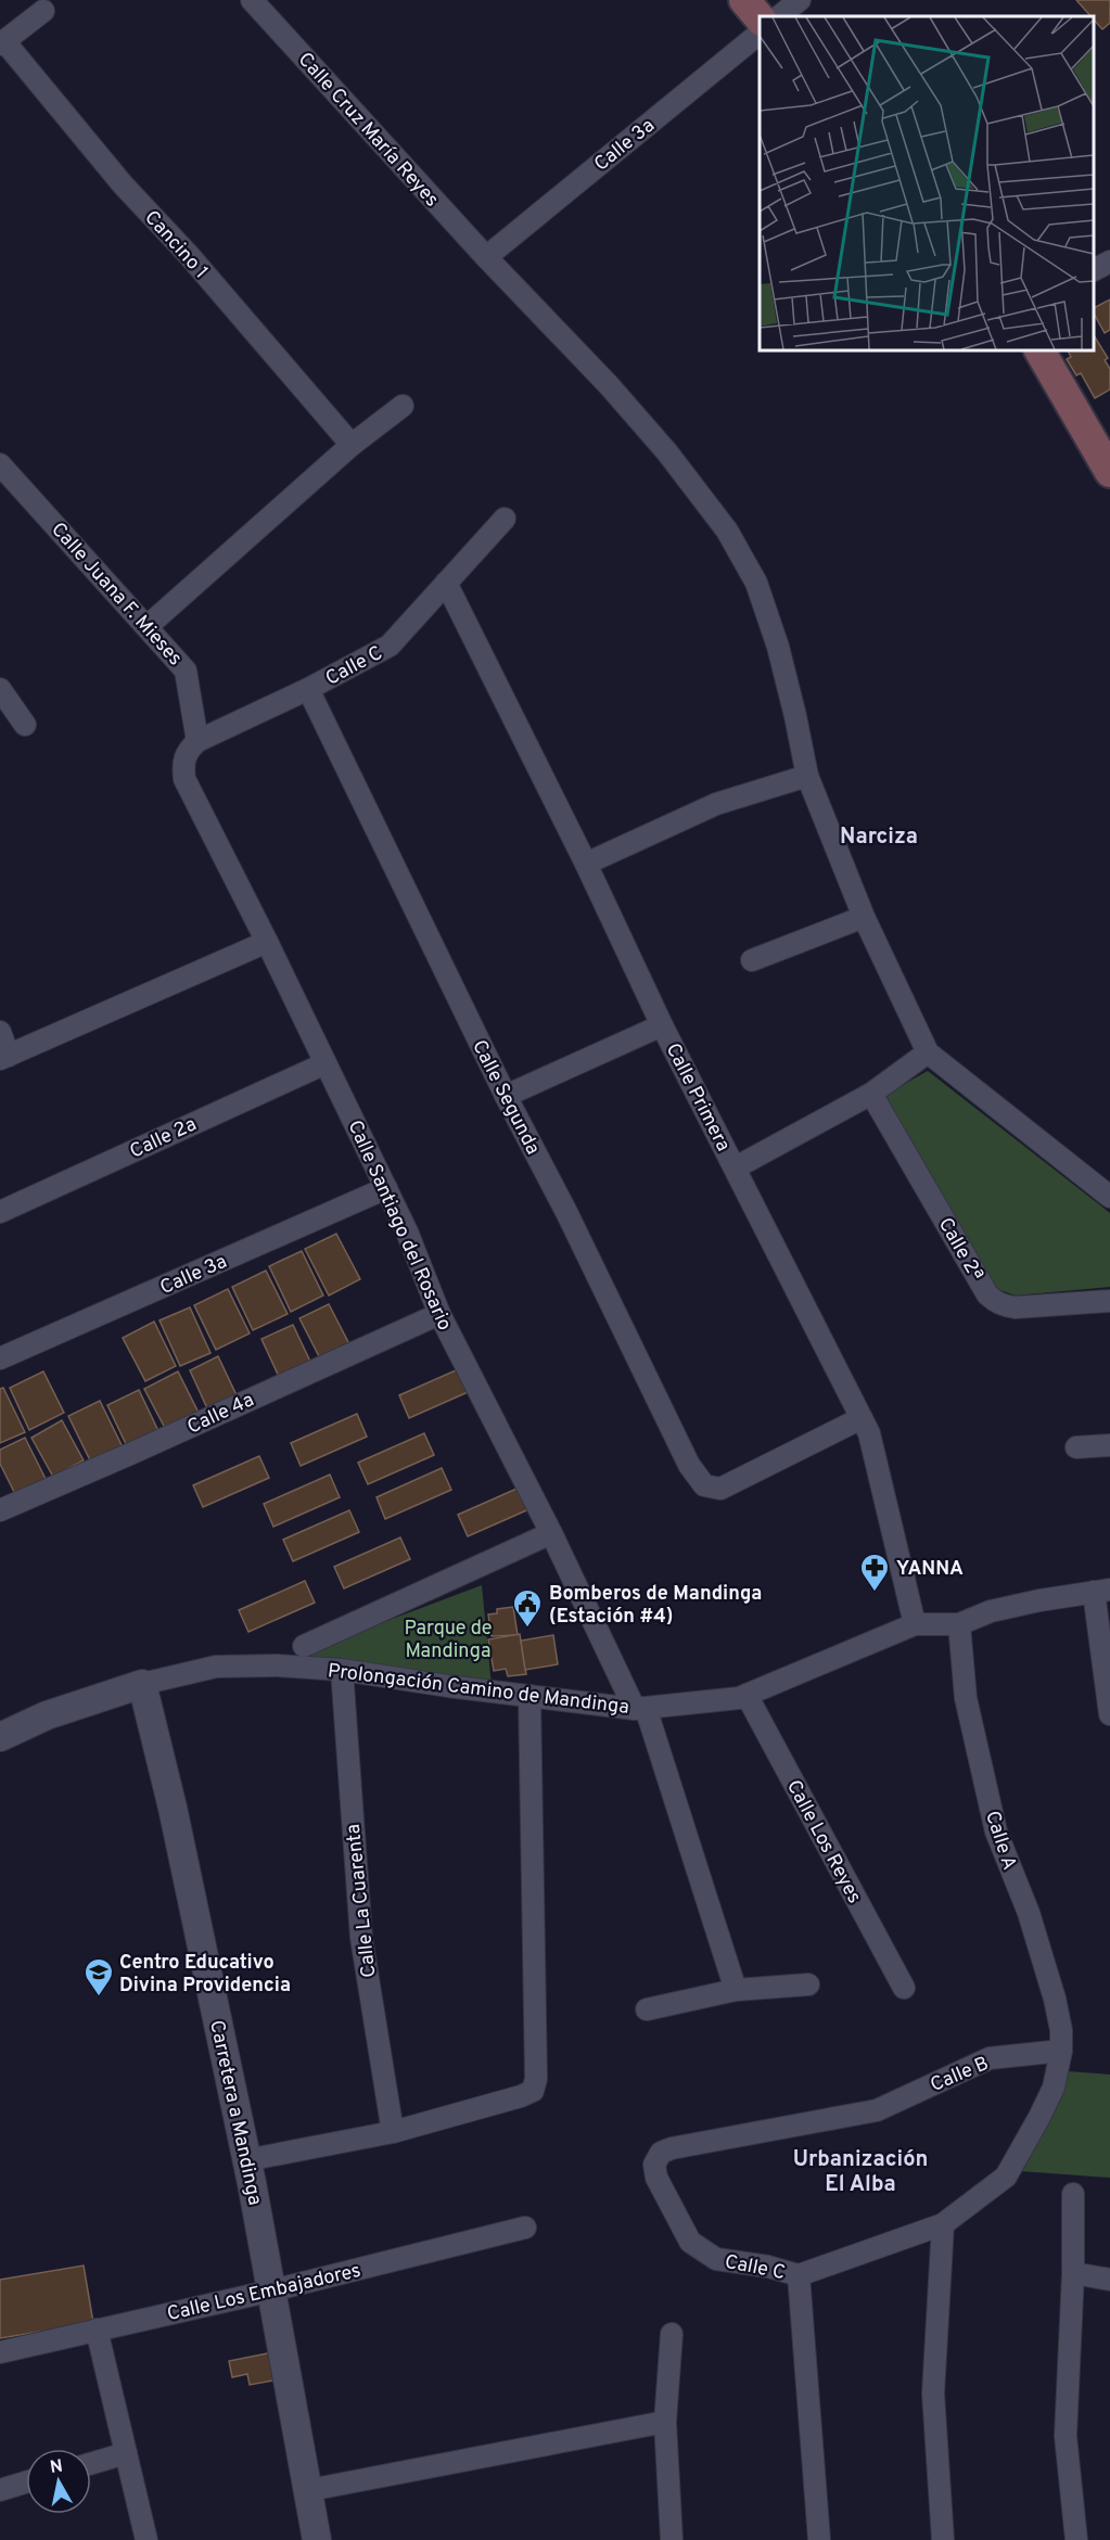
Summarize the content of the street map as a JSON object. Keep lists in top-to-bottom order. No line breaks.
{"streets":{"street":["Calle Cruz María Reyes","Calle 3a","Cancino 1","Calle Juana F. Mieses","Calle C","Calle Segunda","Calle Primera","Calle 2a","Calle Santiago del Rosario","Calle 2ª","Calle 4a","Prolongación Camino de Mandinga","Calle A","Calle Los Reyes","Calle La Cuarenta","Calle B","Carretera a Mandinga","Calle Los Embajadores"]},"crossings":[["Calle Cruz María Reyes","Calle 3a"],["Calle 3a","Calle Santiago del Rosario"],["Calle Juana F. Mieses","Calle C"],["Calle Juana F. Mieses","Calle Santiago del Rosario"],["Calle C","Calle Segunda"],["Calle C","Calle Primera"],["Calle C","Calle Santiago del Rosario"],["Calle C","Calle B"],["Calle Segunda","Calle Primera"],["Calle Primera","Prolongación Camino de Mandinga"],["Calle 2a","Calle Santiago del Rosario"],["Calle Santiago del Rosario","Calle 4a"],["Calle Santiago del Rosario","Prolongación Camino de Mandinga"],["Prolongación Camino de Mandinga","Calle A"],["Prolongación Camino de Mandinga","Calle Los Reyes"],["Prolongación Camino de Mandinga","Calle La Cuarenta"],["Prolongación Camino de Mandinga","Carretera a Mandinga"],["Calle A","Calle B"],["Carretera a Mandinga","Calle Los Embajadores"]],"districts":["Narciza","Urbanización El Alba"],"parks":["Parque de Mandinga"],"places":{"pharmacy":["YANNA"],"public building":["Bomberos de Mandinga (Estación #4)"],"school or university":["Centro Educativo Divina Providencia"]},"north":"top"}
